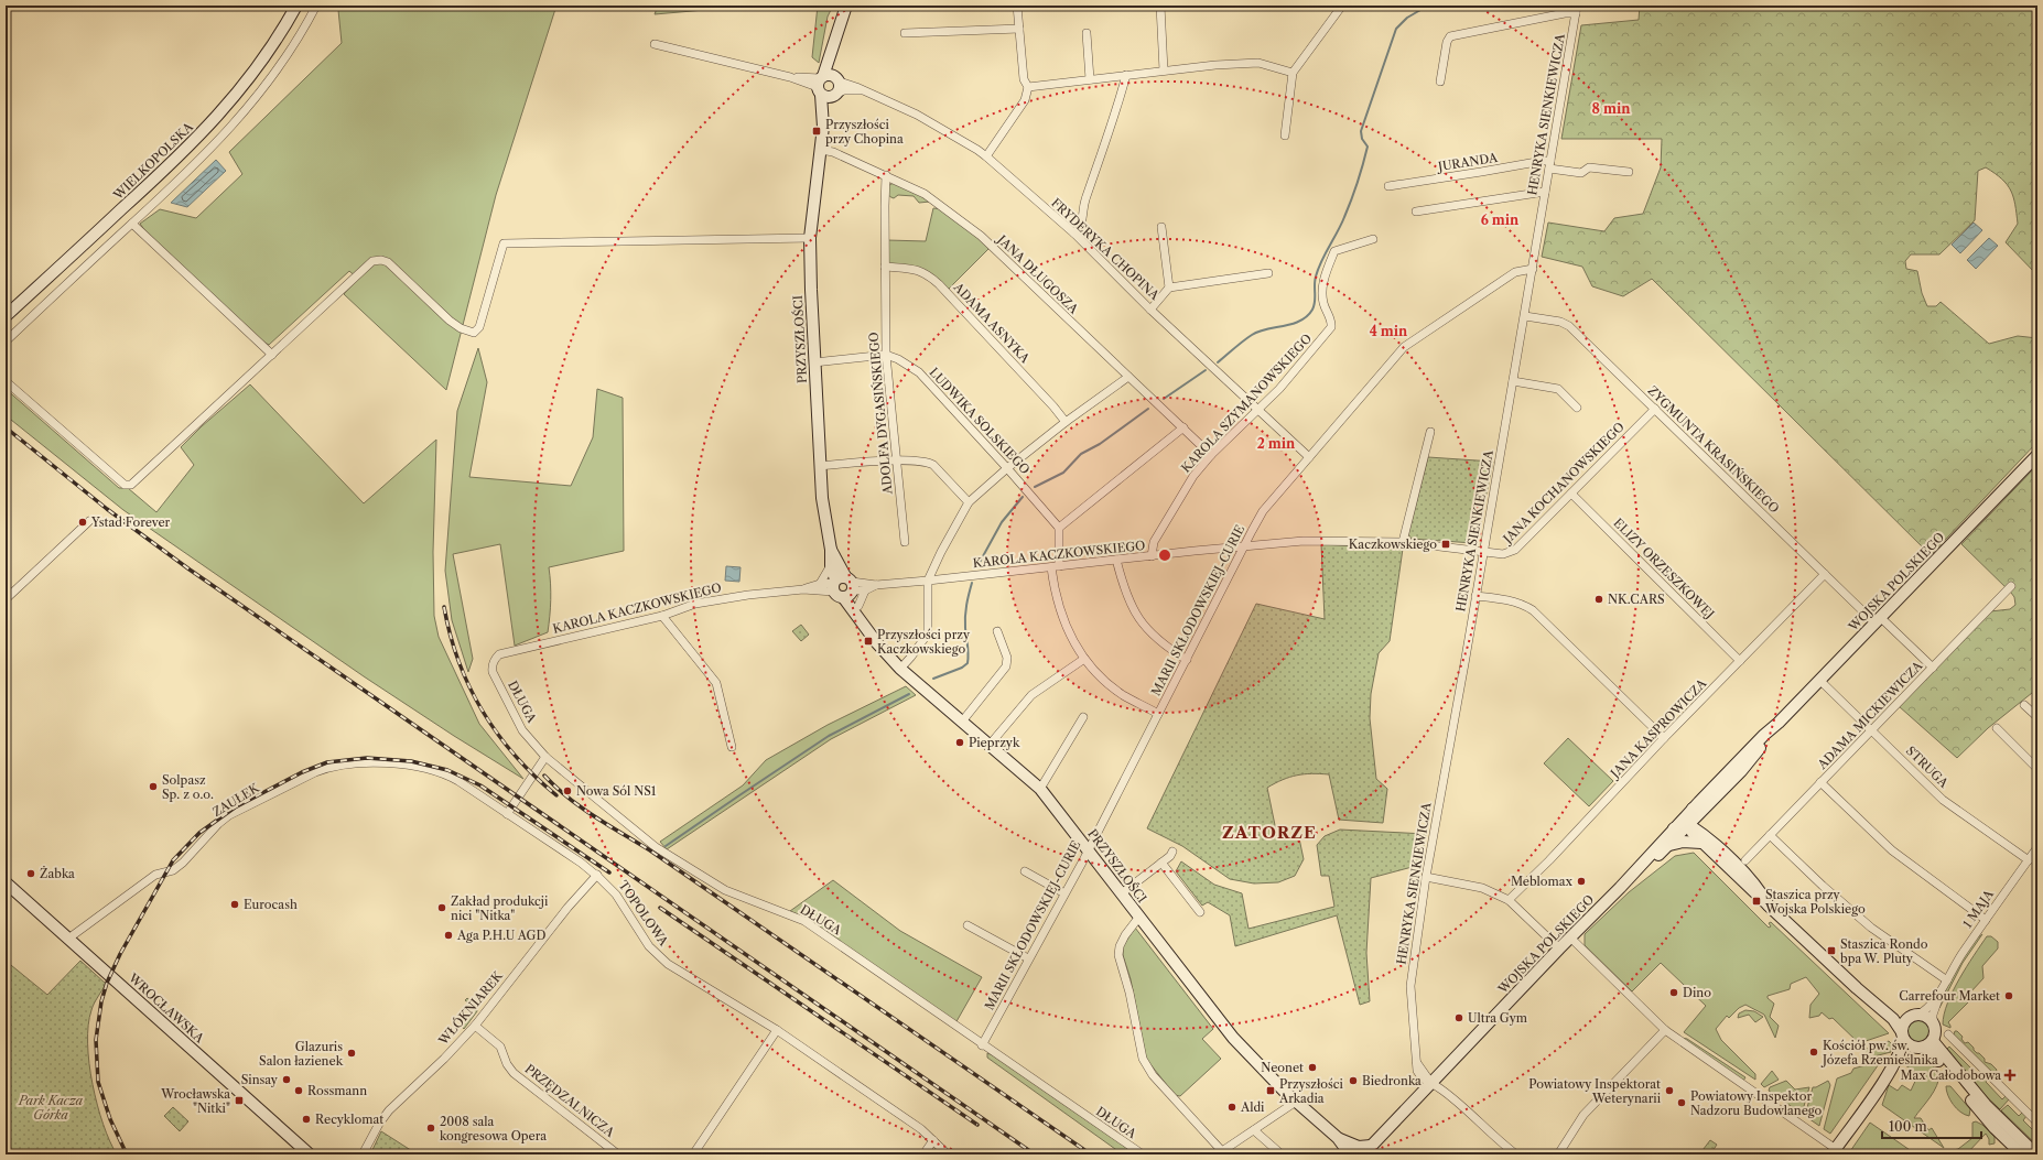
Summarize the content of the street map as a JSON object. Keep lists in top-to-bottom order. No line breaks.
{"streets":{"street":["HENRYKA SIENKIEWICZA","WIELKOPOLSKA","JURANDA","FRYDERYKA CHOPINA","JANA DŁUGOSZA","ADAMA ASNYKA","PRZYSZŁOŚCI","KAROLA SZYMANOWSKIEGO","ADOLFA DYGASIŃSKIEGO","LUDWIKA SOLSKIEGO","ZYGMUNTA KRASIŃSKIEGO","JANA KOCHANOWSKIEGO","KAROLA KACZKOWSKIEGO","ELIZY ORZESZKOWEJ","WOJSKA POLSKIEGO","MARII SKŁODOWSKIEJ-CURIE","DŁUGA","ADAMA MICKIEWICZA","JANA KASPROWICZA","STRUGA","ZAUŁEK","1 MAJA","TOPOLOWA","WROCŁAWSKA","WŁÓKNIAREK","PRZĘDZALNICZA"]},"crossings":[["HENRYKA SIENKIEWICZA","JURANDA"],["HENRYKA SIENKIEWICZA","ZYGMUNTA KRASIŃSKIEGO"],["HENRYKA SIENKIEWICZA","JANA KOCHANOWSKIEGO"],["HENRYKA SIENKIEWICZA","KAROLA KACZKOWSKIEGO"],["HENRYKA SIENKIEWICZA","WOJSKA POLSKIEGO"],["HENRYKA SIENKIEWICZA","MARII SKŁODOWSKIEJ-CURIE"],["FRYDERYKA CHOPINA","PRZYSZŁOŚCI"],["FRYDERYKA CHOPINA","KAROLA SZYMANOWSKIEGO"],["FRYDERYKA CHOPINA","MARII SKŁODOWSKIEJ-CURIE"],["JANA DŁUGOSZA","PRZYSZŁOŚCI"],["JANA DŁUGOSZA","KAROLA SZYMANOWSKIEGO"],["JANA DŁUGOSZA","ADOLFA DYGASIŃSKIEGO"],["ADAMA ASNYKA","ADOLFA DYGASIŃSKIEGO"],["PRZYSZŁOŚCI","KAROLA KACZKOWSKIEGO"],["PRZYSZŁOŚCI","WOJSKA POLSKIEGO"],["PRZYSZŁOŚCI","MARII SKŁODOWSKIEJ-CURIE"],["KAROLA SZYMANOWSKIEGO","KAROLA KACZKOWSKIEGO"],["ADOLFA DYGASIŃSKIEGO","LUDWIKA SOLSKIEGO"],["ZYGMUNTA KRASIŃSKIEGO","JANA KOCHANOWSKIEGO"],["ZYGMUNTA KRASIŃSKIEGO","WOJSKA POLSKIEGO"],["ZYGMUNTA KRASIŃSKIEGO","ADAMA MICKIEWICZA"],["ZYGMUNTA KRASIŃSKIEGO","JANA KASPROWICZA"],["JANA KOCHANOWSKIEGO","KAROLA KACZKOWSKIEGO"],["JANA KOCHANOWSKIEGO","ELIZY ORZESZKOWEJ"],["KAROLA KACZKOWSKIEGO","MARII SKŁODOWSKIEJ-CURIE"],["KAROLA KACZKOWSKIEGO","DŁUGA"],["ELIZY ORZESZKOWEJ","JANA KASPROWICZA"],["WOJSKA POLSKIEGO","STRUGA"],["MARII SKŁODOWSKIEJ-CURIE","DŁUGA"],["ADAMA MICKIEWICZA","STRUGA"],["STRUGA","1 MAJA"],["ZAUŁEK","TOPOLOWA"],["ZAUŁEK","WROCŁAWSKA"],["TOPOLOWA","WŁÓKNIAREK"],["WŁÓKNIAREK","PRZĘDZALNICZA"]],"districts":["ZATORZE"],"parks":["Park Kacza Górka"],"places":{"transit":["Przyszłości przy Chopina","Kaczkowskiego","Przyszłości przy Kaczkowskiego","Staszica przy Wojska Polskiego","Staszica Rondo bpa W. Pluty","Przyszłości Arkadia","Wrocławska \"Nitki\""],"other":["Ystad Forever","NK.CARS","Pieprzyk","Solpasz Sp. z o.o.","Nowa Sól NS1","Żabka","Meblomax","Eurocash","Zakład produkcji nici \"Nitka\"","Aga P.H.U AGD","Dino","Carrefour Market","Ultra Gym","Kościół pw. św. Józefa Rzemieślnika","Glazuris Salon łazienek","Neonet","Sinsay","Biedronka","Rossmann","Powiatowy Inspektorat Weterynarii","Powiatowy Inspektor Nadzoru Budowlanego","Aldi","Recyklomat","2008 sala kongresowa Opera"],"health":["Max Całodobowa"]},"scale_bar":"100 m","rings":["8 min","6 min","4 min","2 min"]}
